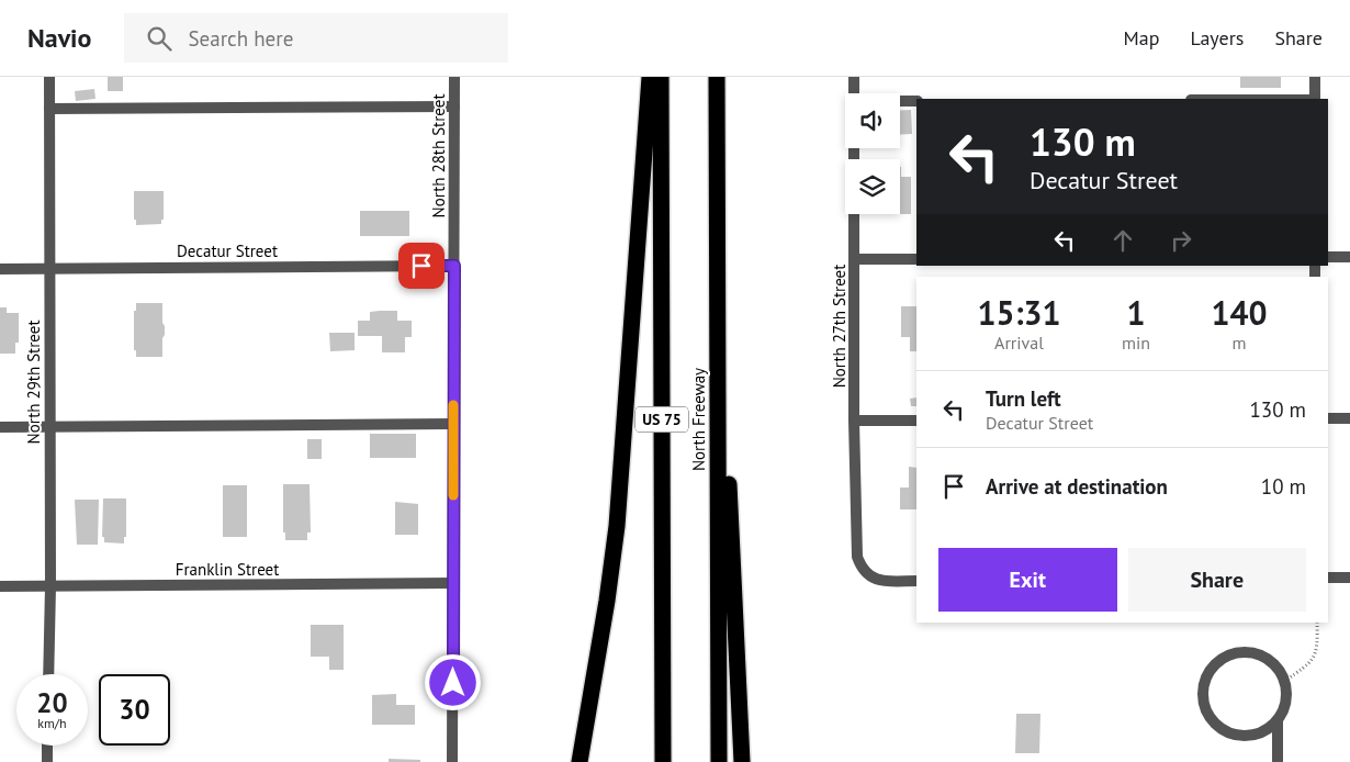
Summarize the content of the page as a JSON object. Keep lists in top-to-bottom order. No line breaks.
{"streets":{"highway":["US 75","North Freeway"],"street":["North 28th Street","Decatur Street","North 27th Street","North 29th Street","Franklin Street"]},"crossings":[["North 28th Street","Decatur Street"],["North 28th Street","Franklin Street"],["Decatur Street","North 29th Street"],["North 29th Street","Franklin Street"]],"page":{"header":"Navio","search":"Search here","nav":["Map","Layers","Share"],"turn":["130 m","Decatur Street"],"eta":["15:31","Arrival","1","min","140","m"],"list":[{"name":"Turn left","note":"Decatur Street","value":"130 m"},{"name":"Arrive at destination","value":"10 m"}],"buttons":["Exit","Share"],"speed":"20 km/h","limit":"30"}}
